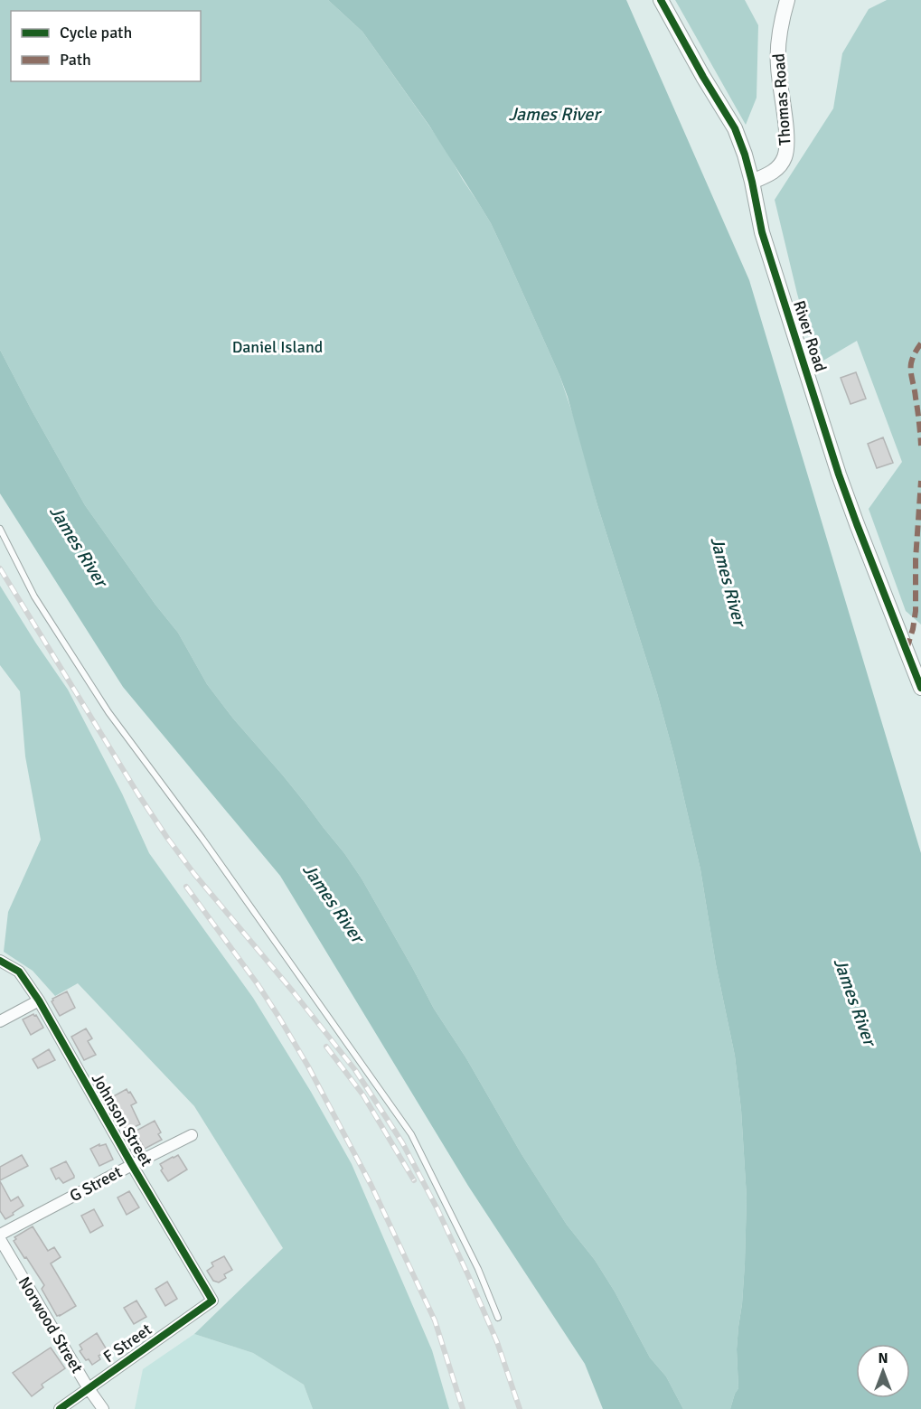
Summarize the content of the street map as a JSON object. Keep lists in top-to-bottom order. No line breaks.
{"streets":{"street":["Thomas Road","River Road","Johnson Street","G Street","Norwood Street","F Street"]},"crossings":[["Thomas Road","River Road"],["Johnson Street","G Street"],["Johnson Street","F Street"],["Norwood Street","F Street"]],"water":["James River"],"parks":["Daniel Island"],"legend":["Cycle path","Path"],"north":"top"}
